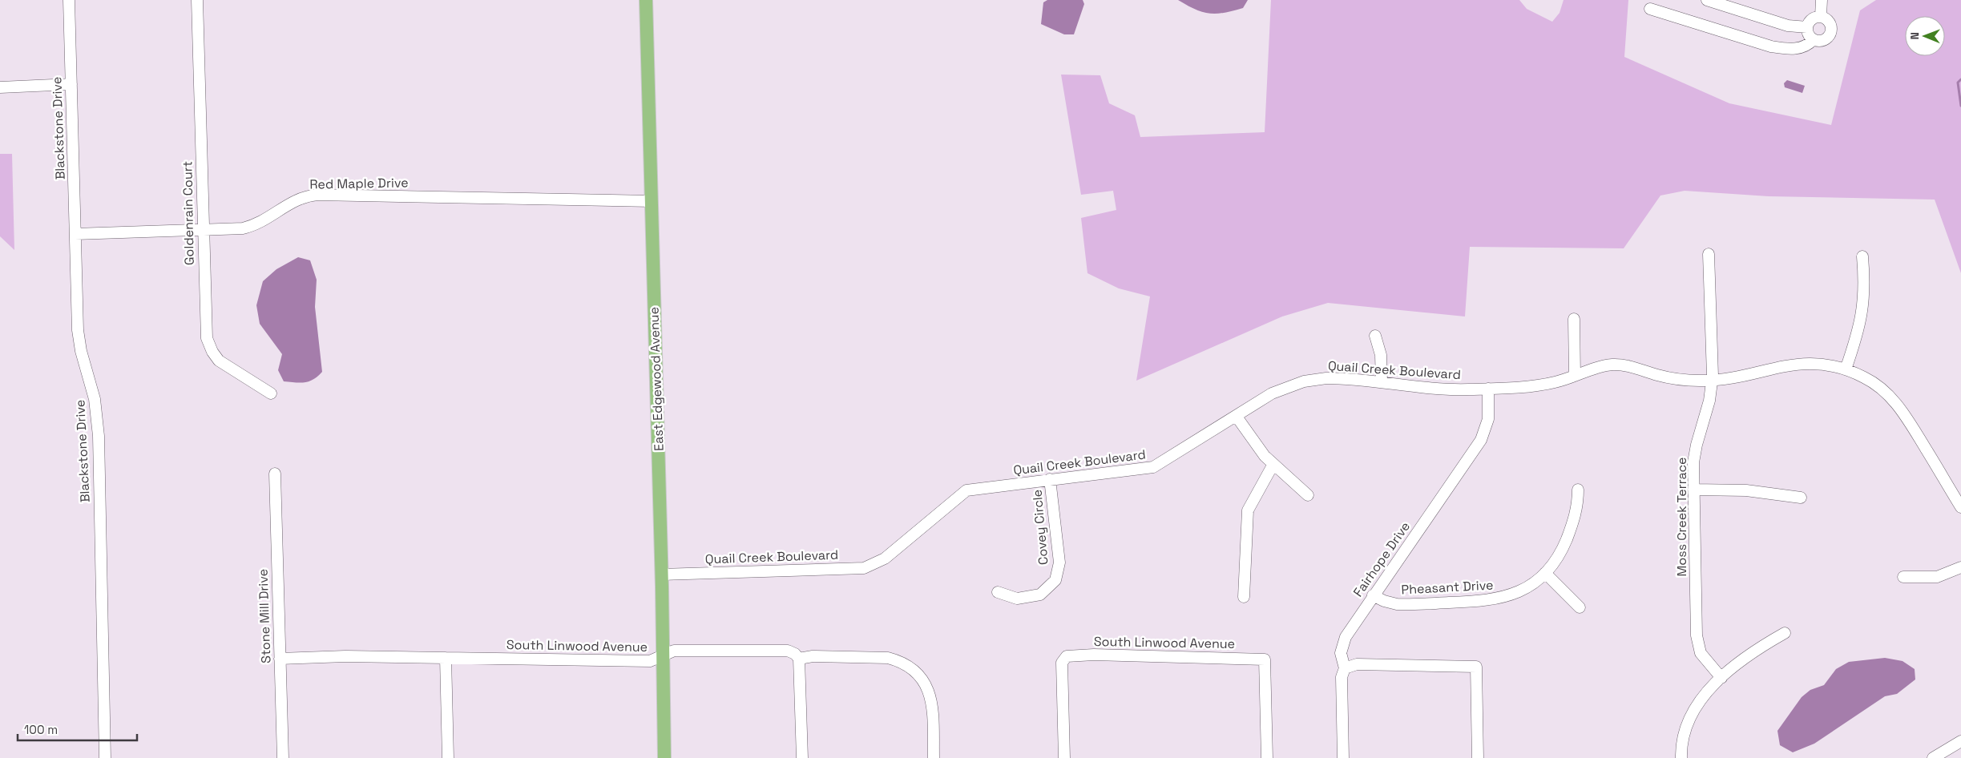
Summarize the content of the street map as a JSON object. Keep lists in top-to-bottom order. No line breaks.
{"streets":{"main road":["East Edgewood Avenue"],"street":["Blackstone Drive","Red Maple Drive","Goldenrain Court","Quail Creek Boulevard","Moss Creek Terrace","Covey Circle","Fairhope Drive","Pheasant Drive","Stone Mill Drive","South Linwood Avenue"]},"crossings":[["Blackstone Drive","Red Maple Drive"],["Red Maple Drive","Goldenrain Court"],["Red Maple Drive","East Edgewood Avenue"],["Quail Creek Boulevard","East Edgewood Avenue"],["Quail Creek Boulevard","Moss Creek Terrace"],["Quail Creek Boulevard","Covey Circle"],["Quail Creek Boulevard","Fairhope Drive"],["East Edgewood Avenue","South Linwood Avenue"],["Fairhope Drive","Pheasant Drive"],["Stone Mill Drive","South Linwood Avenue"]],"scale_bar":"100 m","north":"left"}
